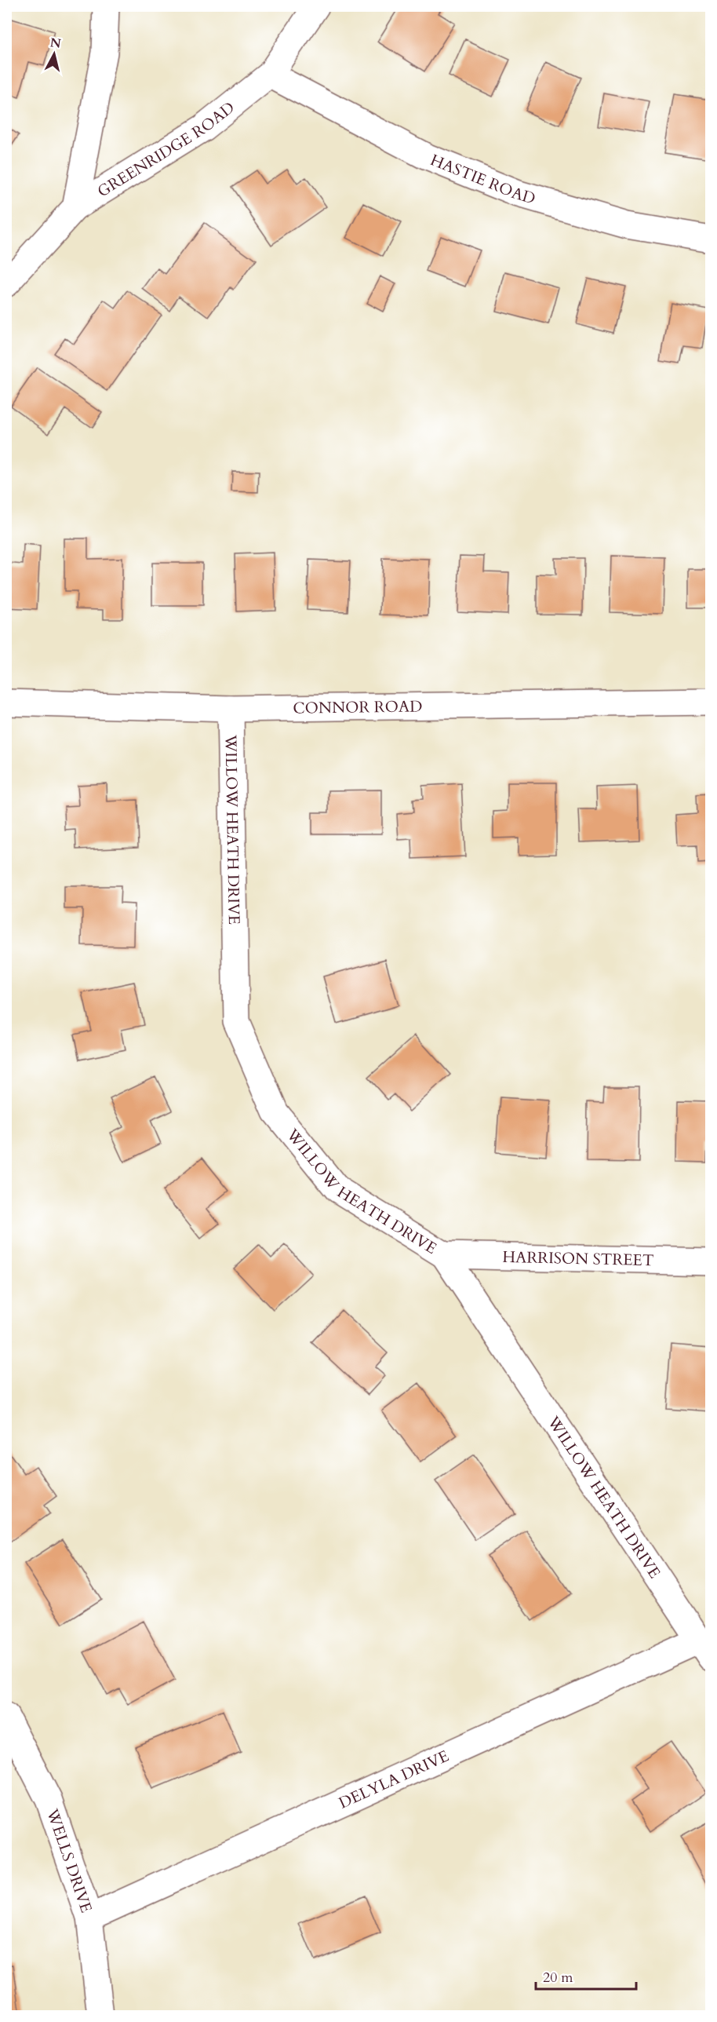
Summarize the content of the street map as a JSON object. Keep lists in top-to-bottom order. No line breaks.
{"streets":{"street":["GREENRIDGE ROAD","HASTIE ROAD","CONNOR ROAD","WILLOW HEATH DRIVE","HARRISON STREET","DELYLA DRIVE","WELLS DRIVE"]},"crossings":[["GREENRIDGE ROAD","HASTIE ROAD"],["CONNOR ROAD","WILLOW HEATH DRIVE"],["WILLOW HEATH DRIVE","HARRISON STREET"],["WILLOW HEATH DRIVE","DELYLA DRIVE"],["DELYLA DRIVE","WELLS DRIVE"]],"scale_bar":"20 m","north":"top"}
